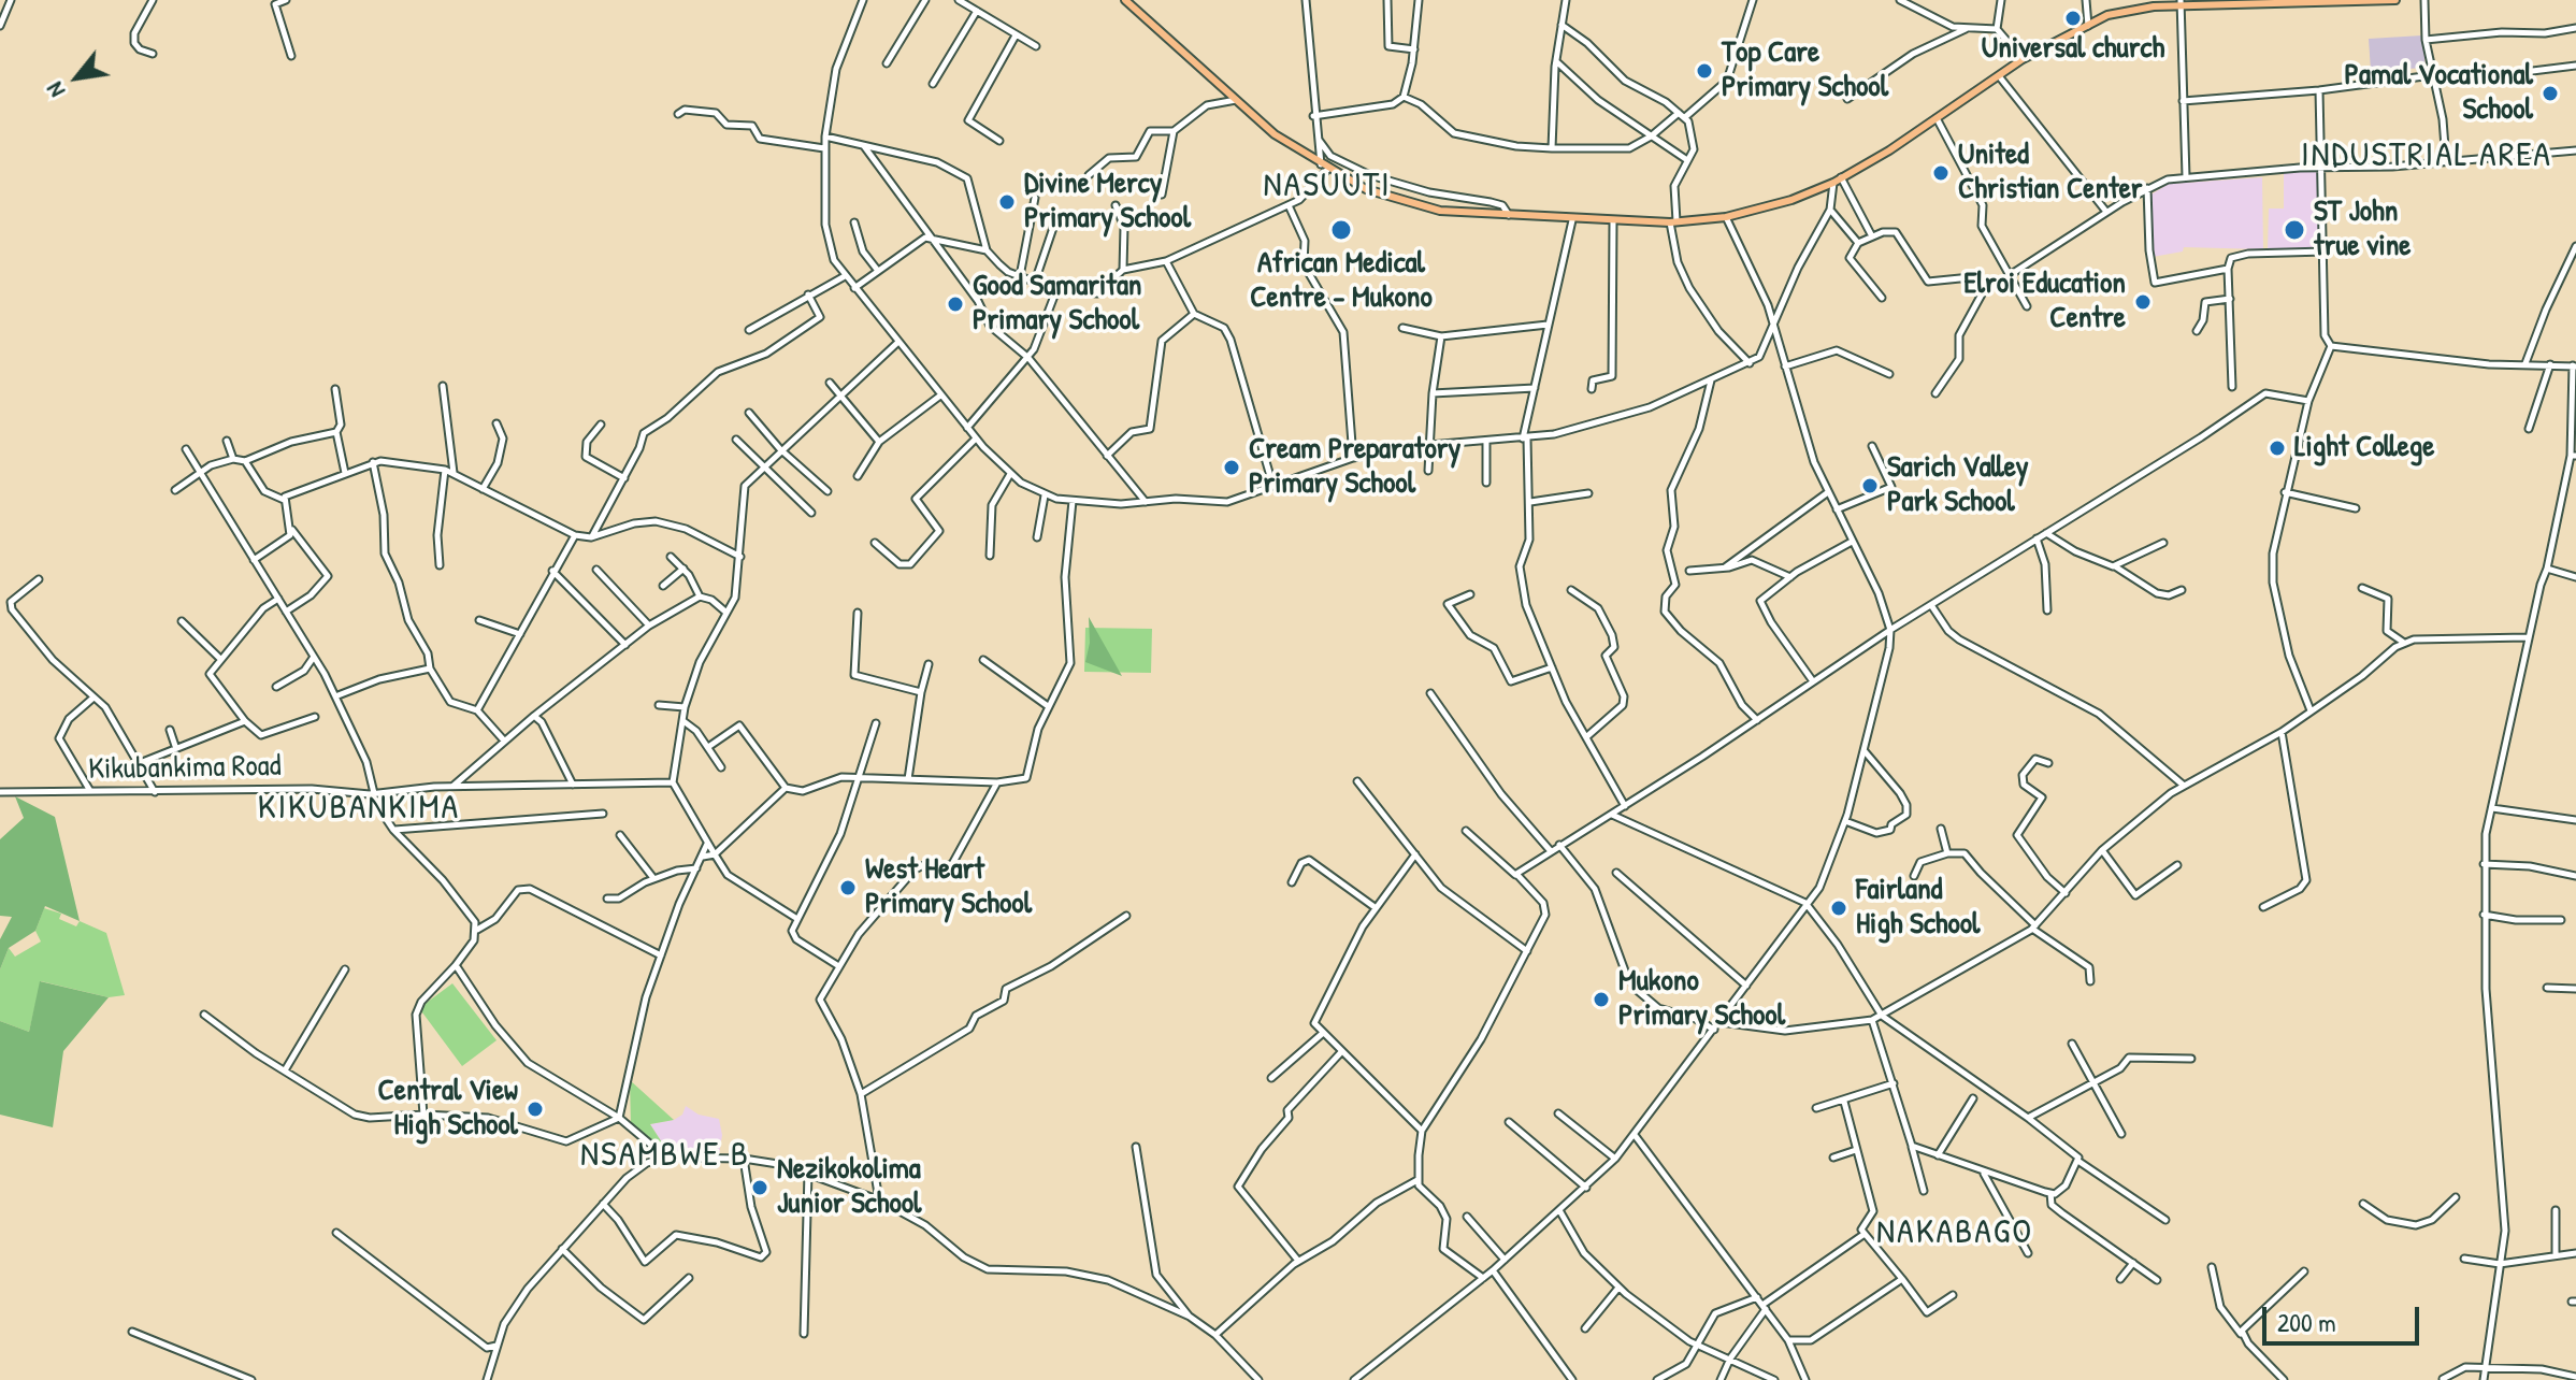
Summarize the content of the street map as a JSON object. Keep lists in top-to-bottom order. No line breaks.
{"streets":{"street":["Kikubankima Road"]},"districts":["INDUSTRIAL AREA","NASUUTI","KIKUBANKIMA","NSAMBWE B","NAKABAGO"],"places":["Universal church","Top Care Primary School","Pamal Vocational School","United Christian Center","Divine Mercy Primary School","African Medical Centre - Mukono","ST John true vine","Elroi Education Centre","Good Samaritan Primary School","Light College","Cream Preparatory Primary School","Sarich Valley Park School","West Heart Primary School","Fairland High School","Mukono Primary School","Central View High School","Nezikokolima Junior School"],"scale_bar":"200 m","north":"bottom left"}
